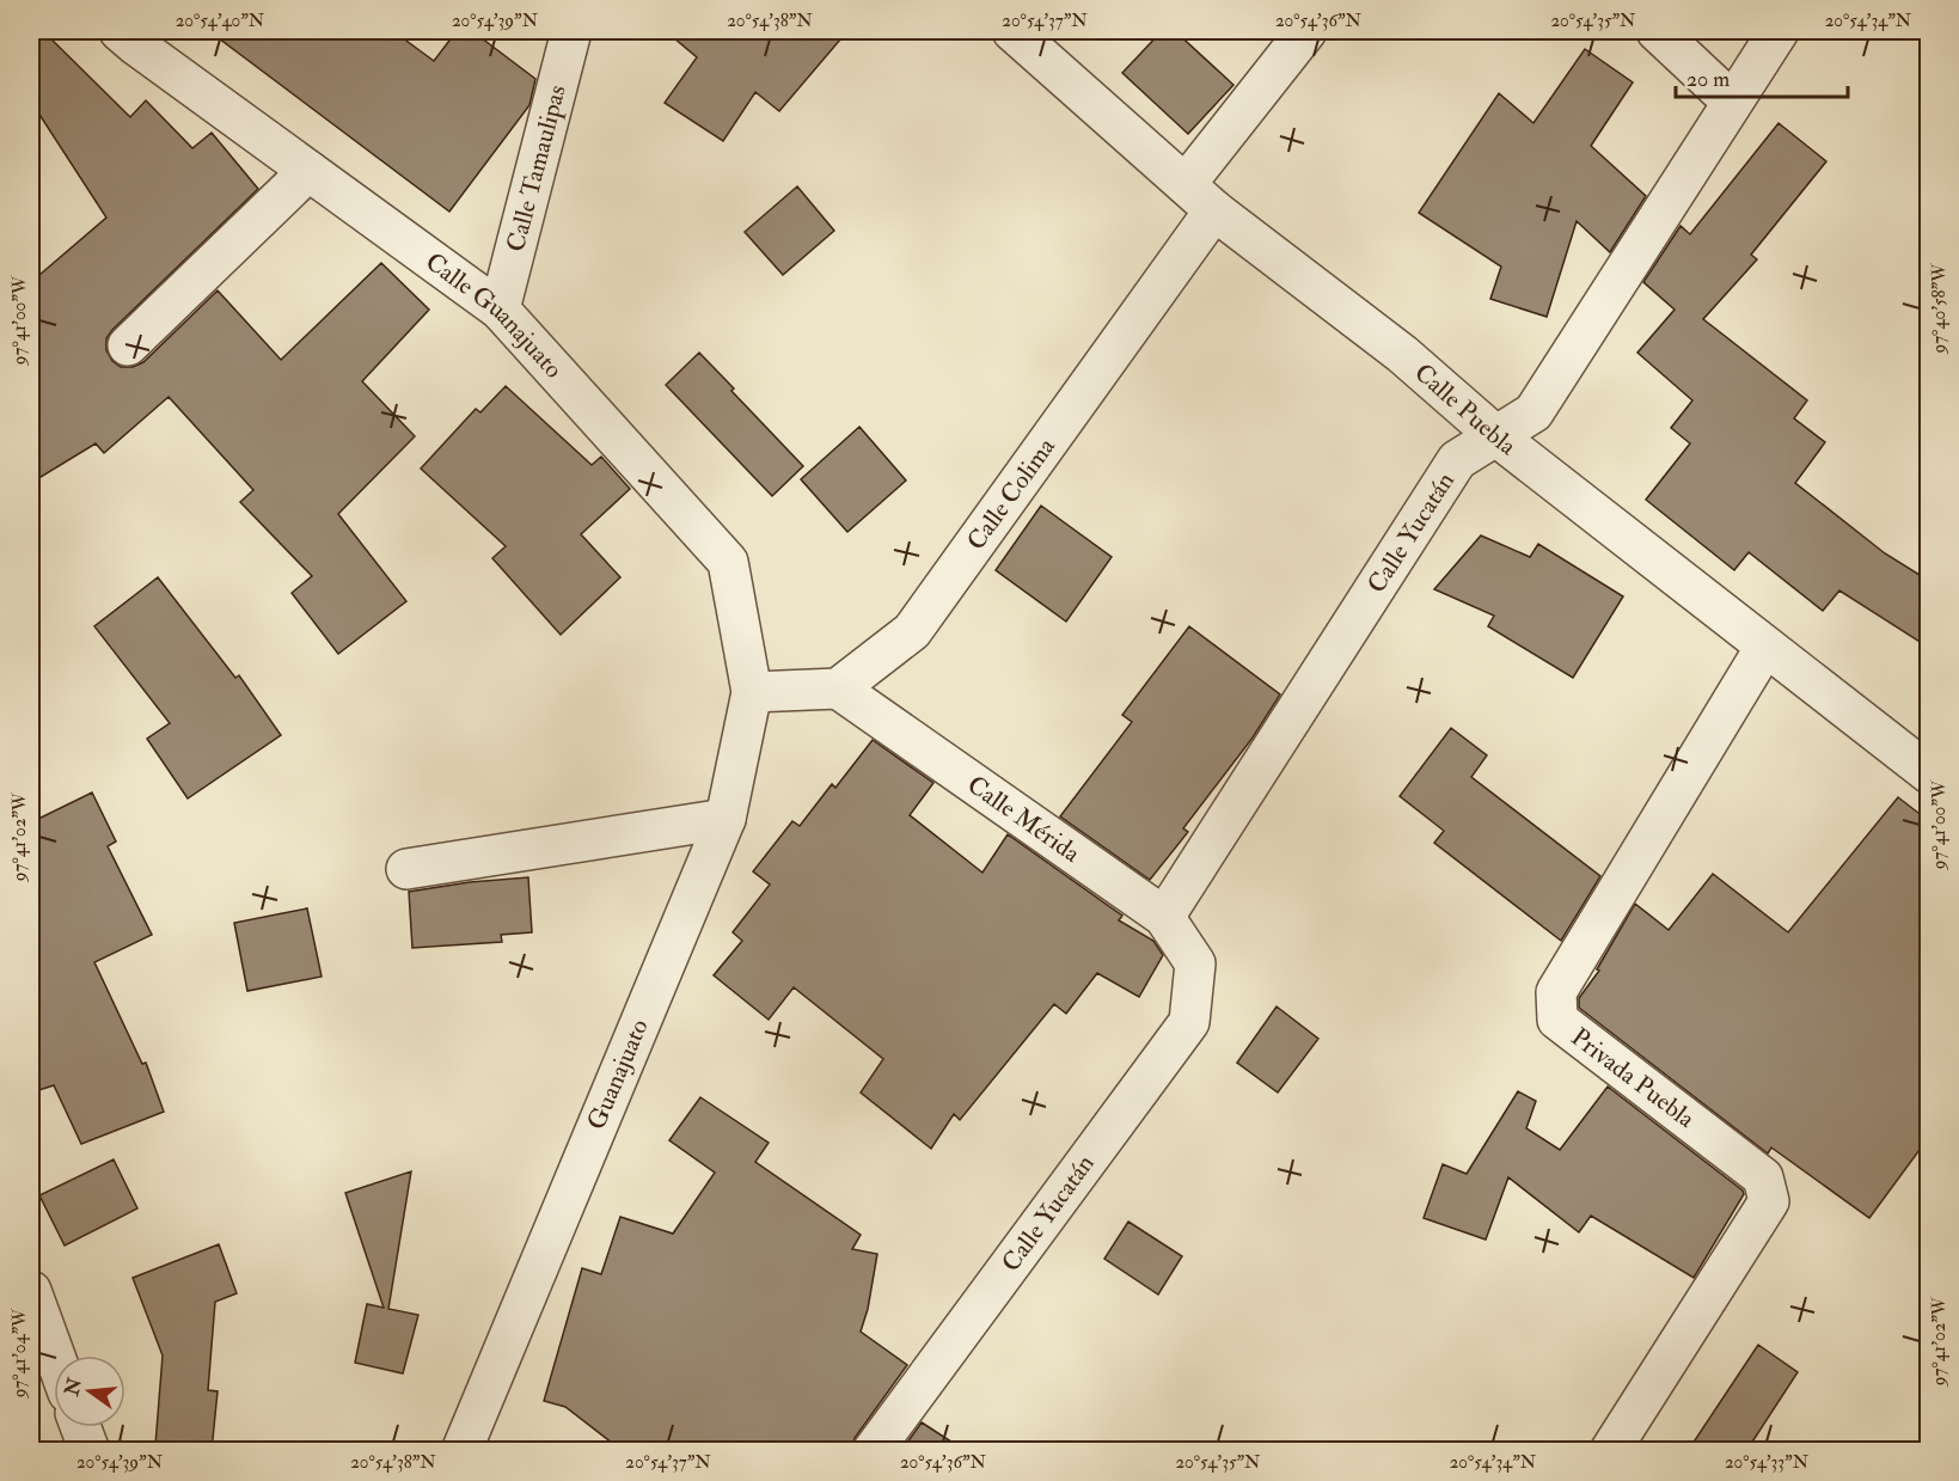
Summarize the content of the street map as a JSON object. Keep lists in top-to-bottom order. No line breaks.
{"streets":{"street":["Calle Tamaulipas","Calle Guanajuato","Calle Puebla","Calle Colima","Calle Yucatán","Calle Mérida","Guanajuato","Privada Puebla"]},"crossings":[["Calle Tamaulipas","Calle Guanajuato"],["Calle Guanajuato","Guanajuato"],["Calle Puebla","Calle Colima"],["Calle Puebla","Calle Yucatán"],["Calle Puebla","Privada Puebla"],["Calle Colima","Calle Mérida"],["Calle Yucatán","Calle Mérida"]],"scale_bar":"20 m","north":"left","coordinates":["20°54'40\"N","20°54'39\"N","20°54'38\"N","20°54'37\"N","20°54'36\"N","20°54'35\"N","20°54'34\"N","97°40'58\"W","97°41'00\"W","97°41'02\"W","97°41'04\"W","20°54'33\"N"]}
